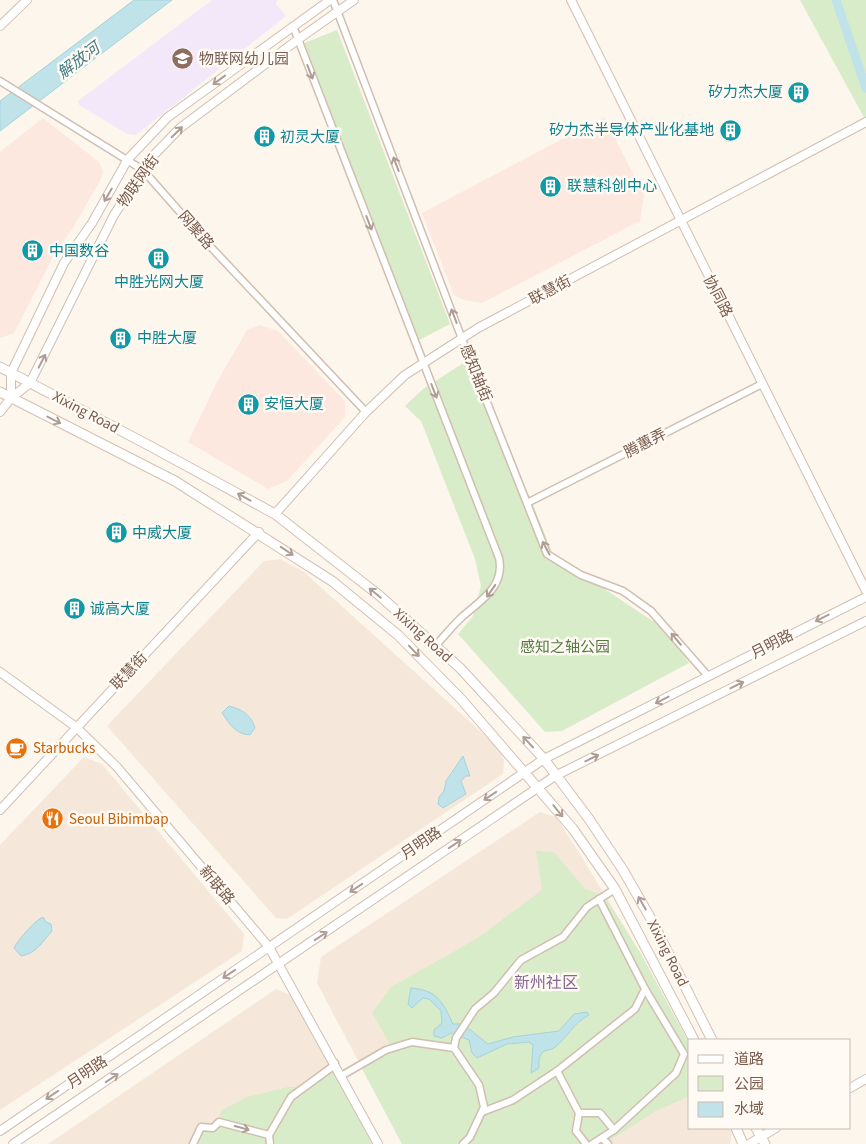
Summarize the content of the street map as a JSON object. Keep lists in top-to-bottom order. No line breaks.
{"streets":{"main road":["Xixing Road"],"street":["物联网街","网聚路","联慧街","协同路","感知轴街","腾蕙弄","月明路","新联路"]},"crossings":[["物联网街","网聚路"],["物联网街","感知轴街"],["物联网街","Xixing Road"],["网聚路","联慧街"],["联慧街","协同路"],["联慧街","感知轴街"],["联慧街","Xixing Road"],["联慧街","新联路"],["协同路","腾蕙弄"],["感知轴街","腾蕙弄"],["感知轴街","月明路"],["Xixing Road","月明路"],["月明路","新联路"]],"districts":["新州社区"],"water":["解放河"],"parks":["感知之轴公园"],"places":{"school or university":["物联网幼儿园"],"building":["矽力杰大厦","矽力杰半导体产业化基地","初灵大厦","联慧科创中心","中国数谷","中胜光网大厦","中胜大厦","安恒大厦","中威大厦","诚高大厦"],"cafe":["Starbucks"],"restaurant":["Seoul Bibimbap"]},"legend":["道路","公园","水域"]}
